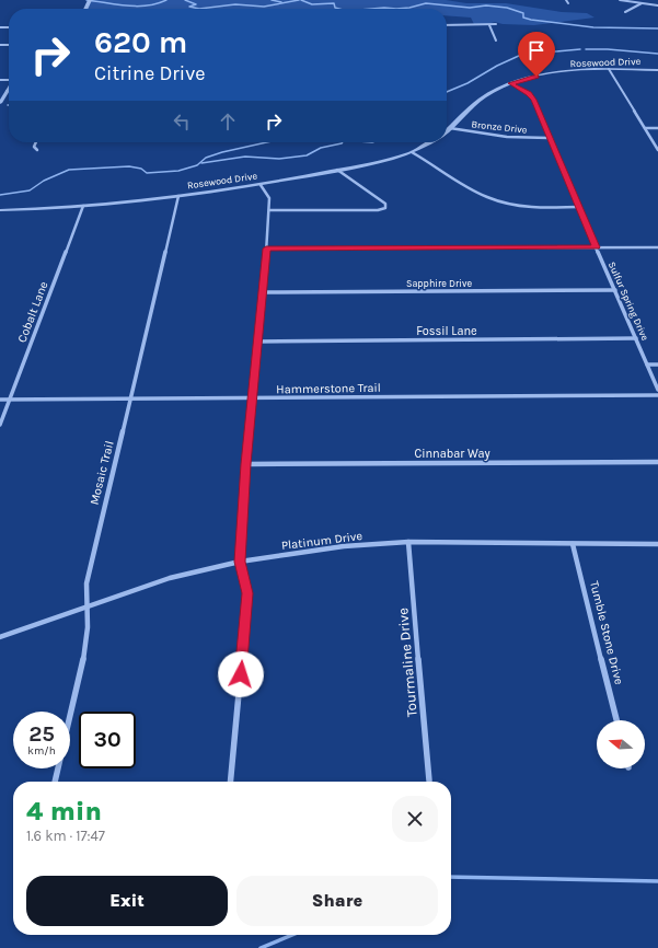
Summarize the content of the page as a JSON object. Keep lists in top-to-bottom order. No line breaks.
{"streets":{"street":["Rosewood Drive","Bronze Drive","Sapphire Drive","Sulfur Spring Drive","Cobalt Lane","Fossil Lane","Hammerstone Trail","Cinnabar Way","Mosaic Trail","Platinum Drive","Tumble Stone Drive","Tourmaline Drive"]},"crossings":[["Rosewood Drive","Bronze Drive"],["Rosewood Drive","Sulfur Spring Drive"],["Rosewood Drive","Cobalt Lane"],["Rosewood Drive","Mosaic Trail"],["Bronze Drive","Sulfur Spring Drive"],["Sapphire Drive","Sulfur Spring Drive"],["Sulfur Spring Drive","Fossil Lane"],["Cobalt Lane","Hammerstone Trail"],["Hammerstone Trail","Mosaic Trail"],["Mosaic Trail","Platinum Drive"],["Platinum Drive","Tumble Stone Drive"],["Platinum Drive","Tourmaline Drive"]],"north":"left","page":{"turn":["620 m","Citrine Drive"],"speed":"25 km/h","limit":"30","heading":["4 min","1.6 km · 17:47"],"buttons":["Exit","Share"]}}
